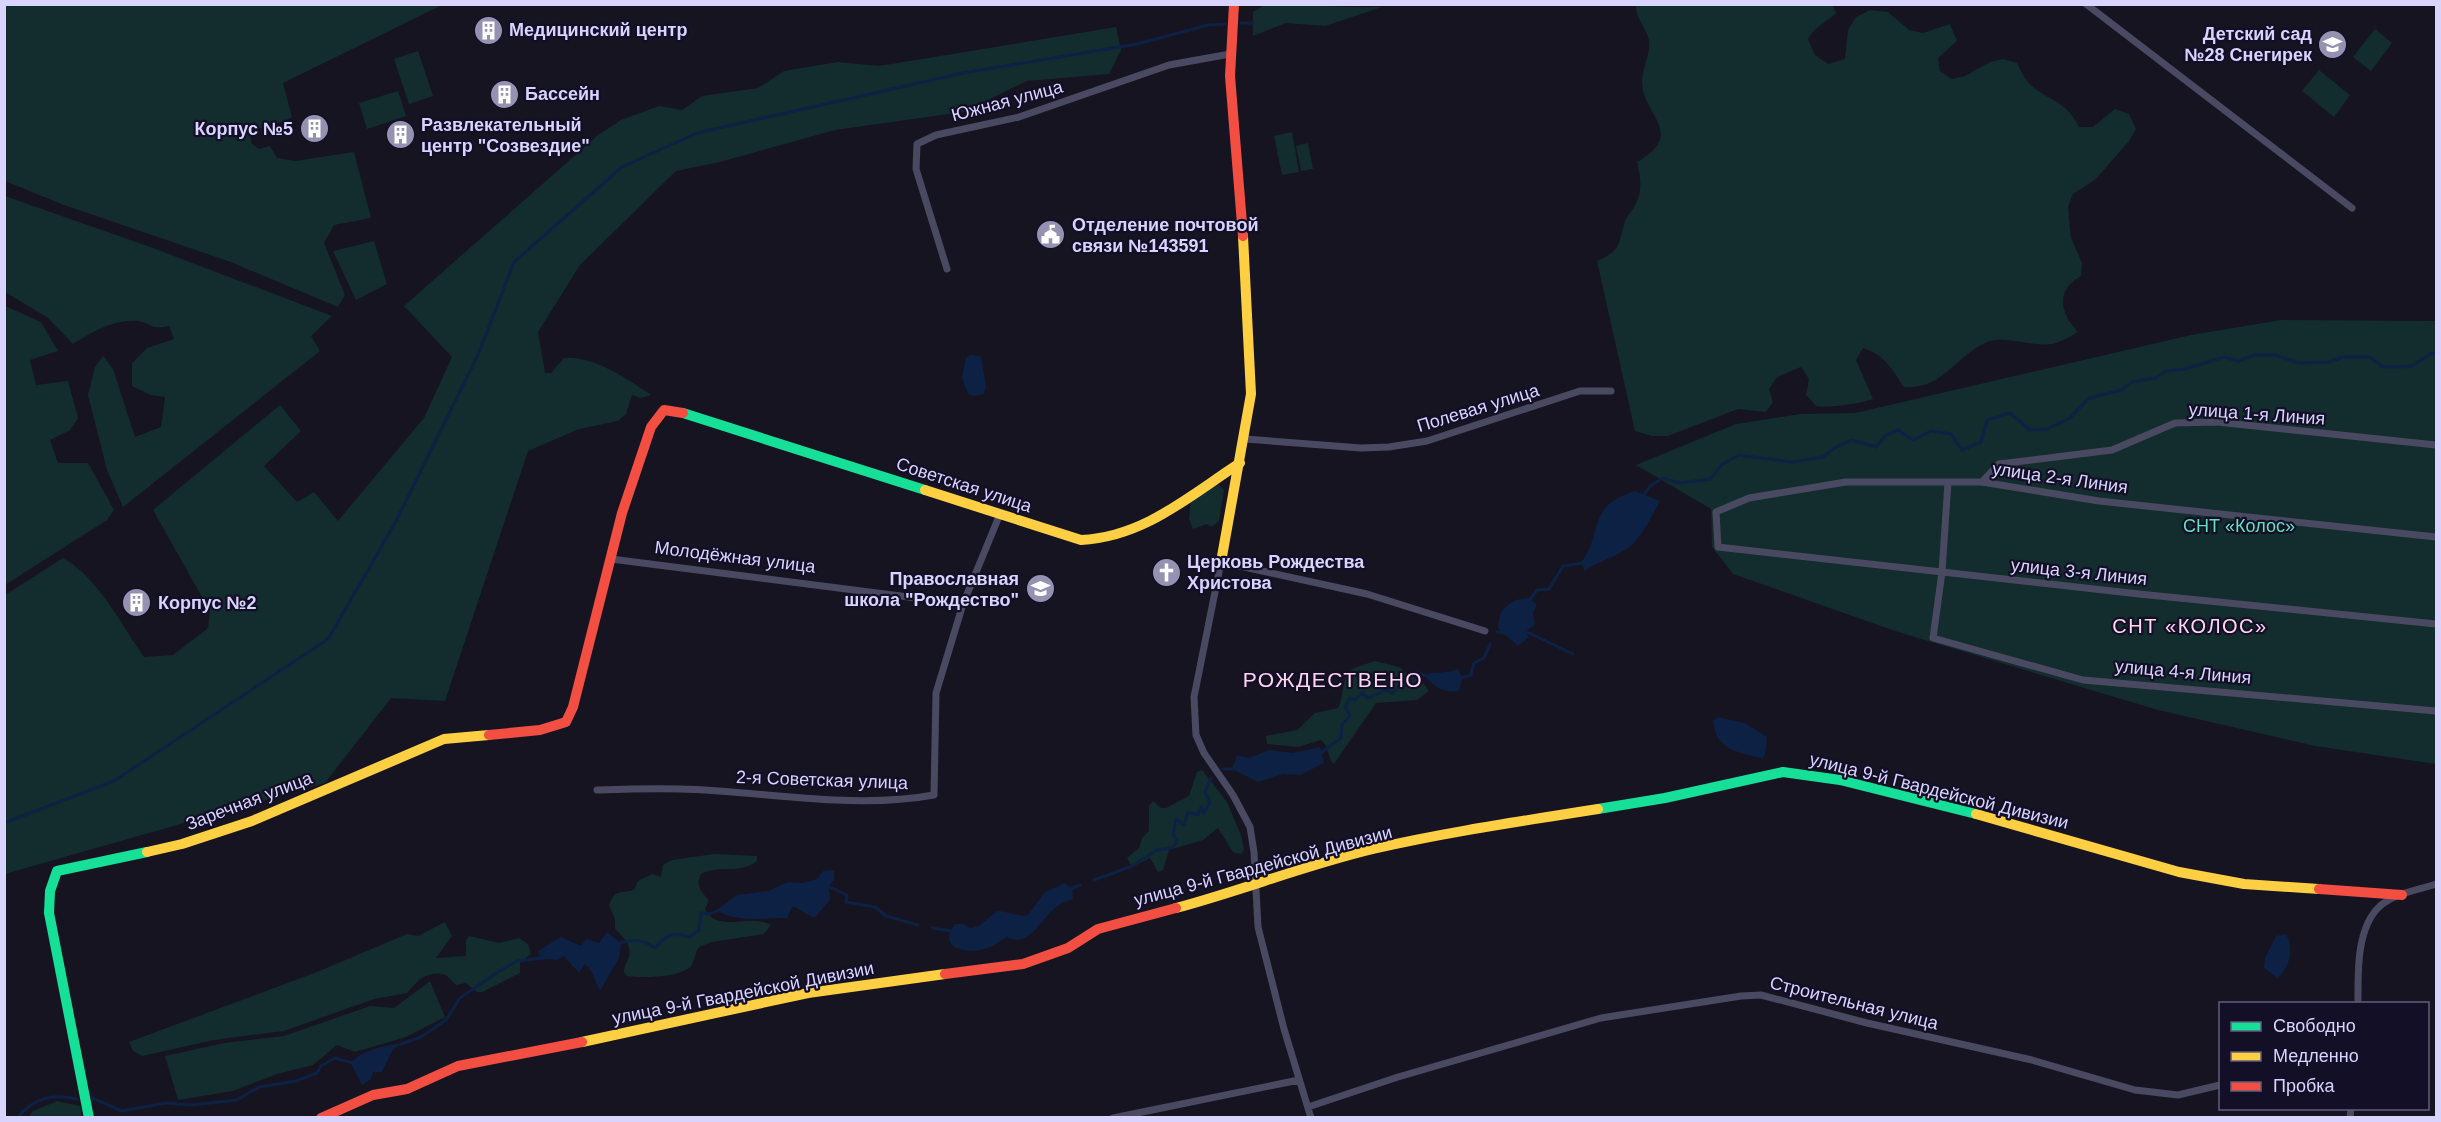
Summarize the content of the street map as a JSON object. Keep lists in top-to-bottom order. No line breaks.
{"streets":{"street":["Южная улица","Полевая улица","улица 1-я Линия","улица 2-я Линия","Советская улица","Молодёжная улица","улица 3-я Линия","улица 4-я Линия","2-я Советская улица","улица 9-й Гвардейской Дивизии","Заречная улица","Строительная улица"]},"crossings":[["улица 1-я Линия","улица 2-я Линия"],["улица 2-я Линия","улица 3-я Линия"],["Советская улица","Молодёжная улица"],["Советская улица","2-я Советская улица"],["Советская улица","Заречная улица"],["Молодёжная улица","2-я Советская улица"],["Молодёжная улица","Заречная улица"],["улица 3-я Линия","улица 4-я Линия"]],"districts":["СНТ «КОЛОС»","РОЖДЕСТВЕНО"],"parks":["СНТ «Колос»"],"places":{"building":["Медицинский центр","Бассейн","Корпус №5","Развлекательный центр \"Созвездие\"","Корпус №2"],"school or university":["Детский сад №28 Снегирек","Православная школа \"Рождество\""],"public building":["Отделение почтовой связи №143591"],"church":["Церковь Рождества Христова"]},"legend":["Свободно","Медленно","Пробка"]}
